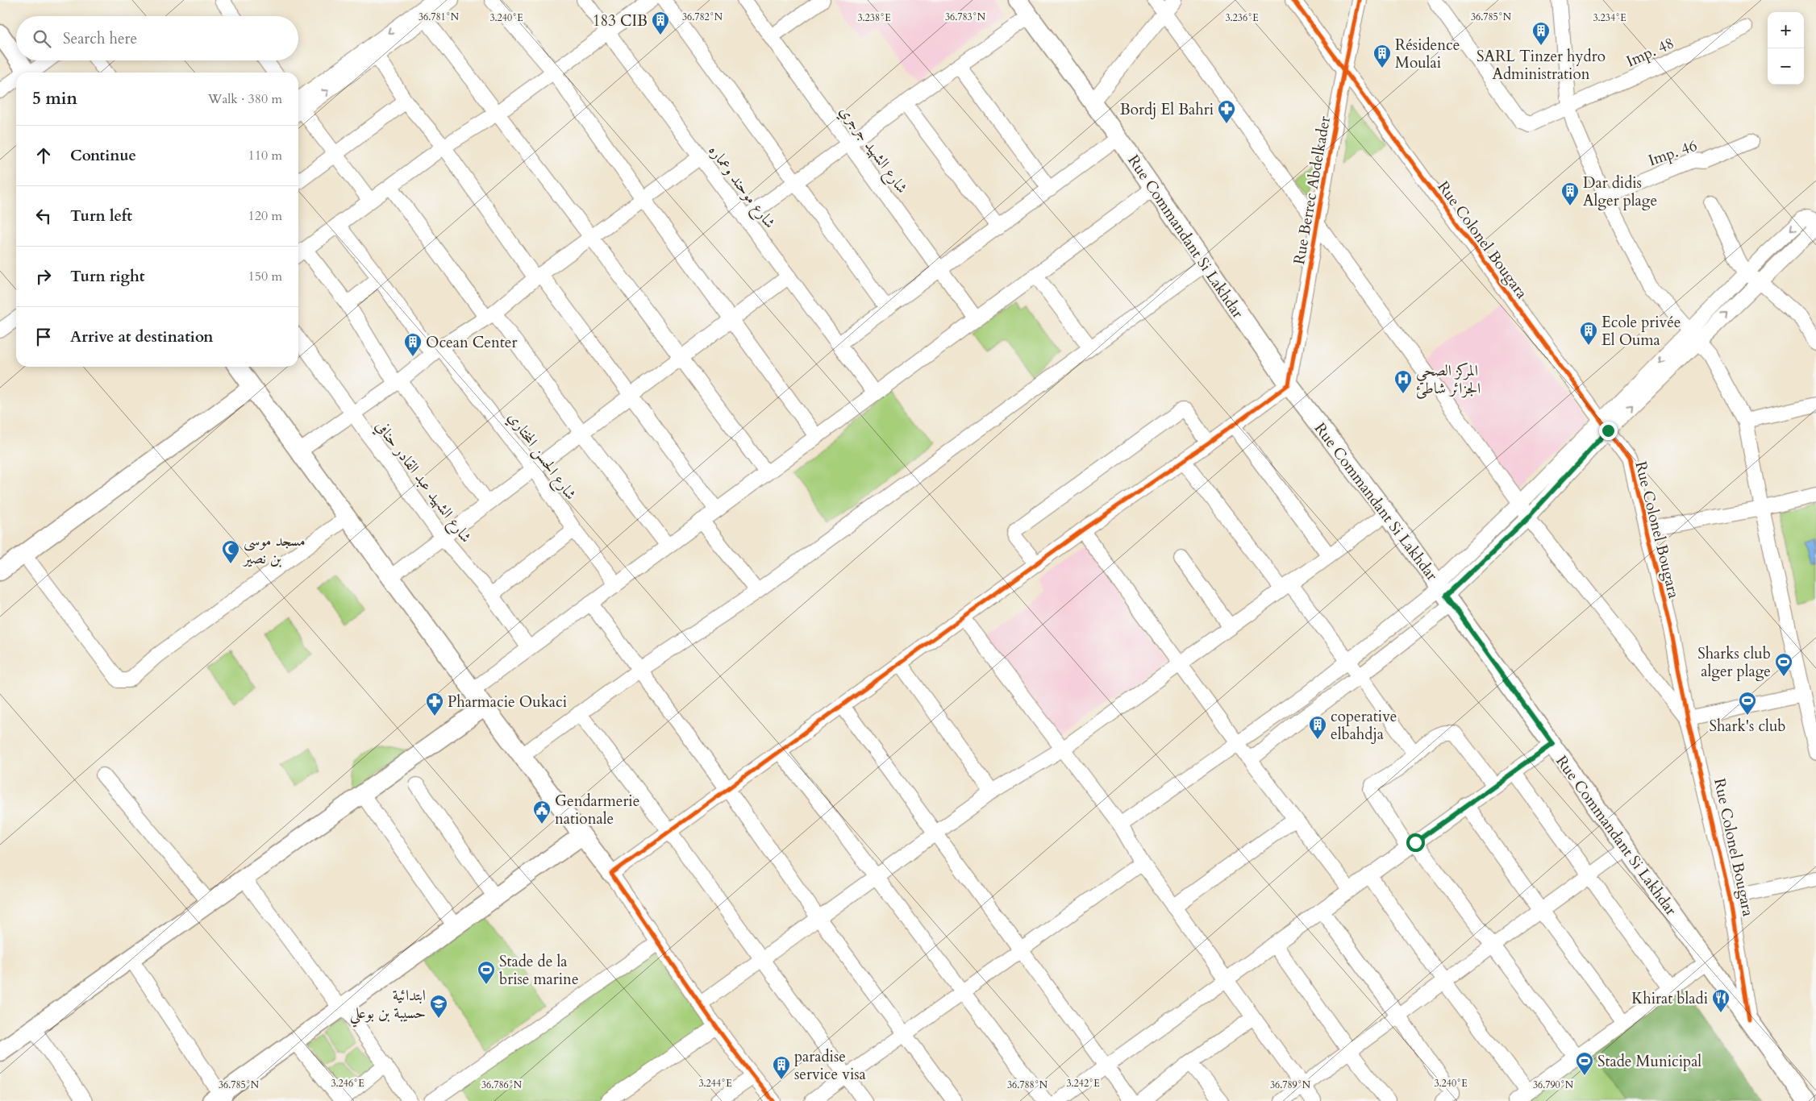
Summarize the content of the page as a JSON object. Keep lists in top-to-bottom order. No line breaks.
{"streets":{"main road":["Rue Commandant Si Lakhdar"],"street":["Imp. 48","شارع الشهيد جرجري","Imp. 46","شارع موحند وعماره","Rue Berrec Abdelkader","Rue Colonel Bougara","شارع الحسن المختاري","شارع الشهيد عبد القادر حنافي"]},"crossings":[["Rue Berrec Abdelkader","Rue Commandant Si Lakhdar"],["Rue Berrec Abdelkader","Rue Colonel Bougara"],["Rue Commandant Si Lakhdar","Rue Colonel Bougara"]],"places":{"building":["183 CIB","SARL Tinzer hydro Administration","Résidence Moulai","Dar didis Alger plage","Ecole privée El Ouma","Ocean Center","coperative elbahdja","paradise service visa"],"pharmacy":["Bordj El Bahri","Pharmacie Oukaci"],"hospital":["المركز الصحي الجزائر شاطئ"],"mosque":["مسجد موسى بن نصير"],"sports":["Sharks club alger plage","Shark's club","Stade de la brise marine","Stade Municipal"],"public building":["Gendarmerie nationale"],"restaurant":["Khirat bladi"],"school or university":["ابتدائية حسيبة بن بوعلي"]},"page":{"map_buttons":["+","−"],"search":"Search here","heading":["5 min","Walk · 380 m"],"list":[["Continue","110 m"],["Turn left","120 m"],["Turn right","150 m"],"Arrive at destination"]},"coordinates":["36.781°N","36.782°N","36.783°N","36.785°N","3.240°E","3.238°E","3.234°E","3.236°E","3.246°E","3.244°E","3.242°E","36.786°N","36.788°N","36.789°N","36.790°N"]}
